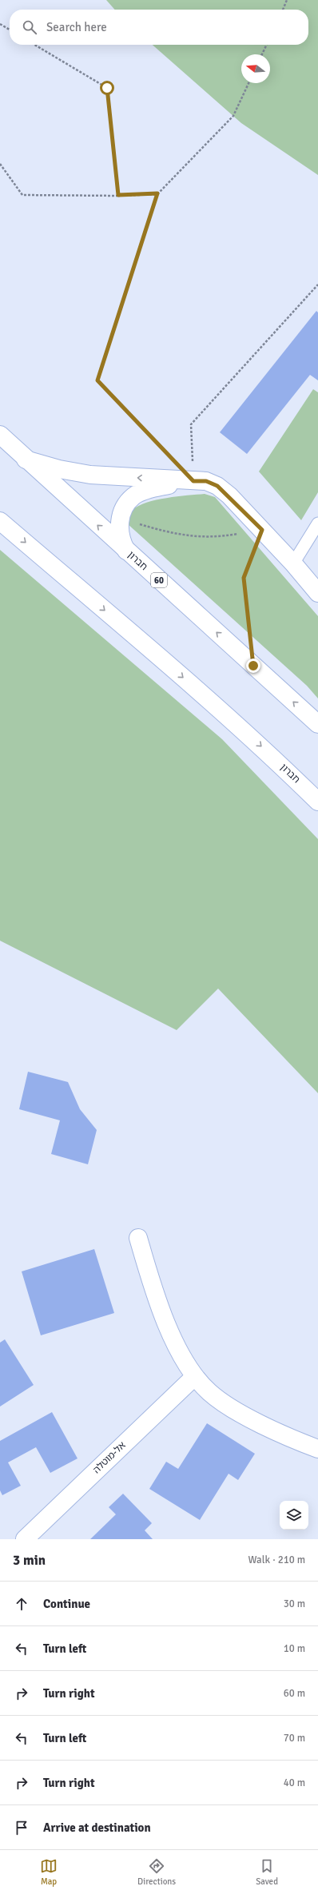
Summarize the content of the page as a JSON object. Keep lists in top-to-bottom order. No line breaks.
{"streets":{"main road":["חברון","60","אל-מוטלה"]},"north":"left","page":{"search":"Search here","heading":["3 min","Walk · 210 m"],"list":[["Continue","30 m"],["Turn left","10 m"],["Turn right","60 m"],["Turn left","70 m"],["Turn right","40 m"],"Arrive at destination"],"nav":["Map","Directions","Saved"]}}
